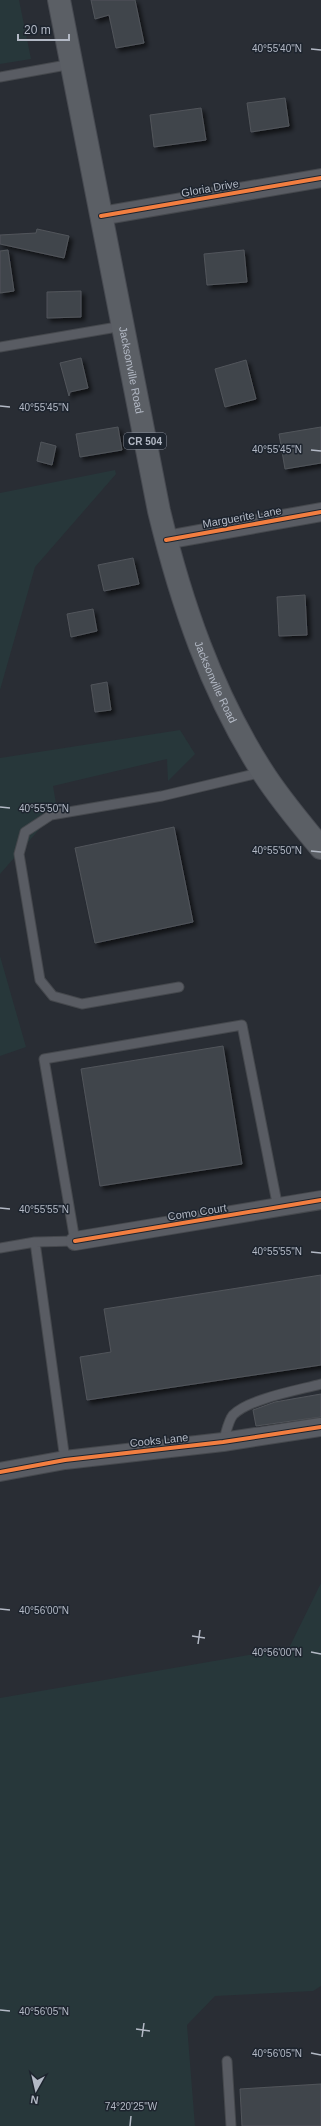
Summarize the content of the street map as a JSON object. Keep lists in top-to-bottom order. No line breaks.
{"streets":{"main road":["Jacksonville Road","CR 504"],"street":["Gloria Drive","Marguerite Lane","Como Court","Cooks Lane"]},"crossings":[["Gloria Drive","Jacksonville Road"],["Jacksonville Road","Marguerite Lane"]],"scale_bar":"20 m","north":"bottom","coordinates":["40°55'40\"N","40°55'45\"N","40°55'50\"N","40°55'55\"N","40°56'00\"N","40°56'05\"N","74°20'25\"W"]}
